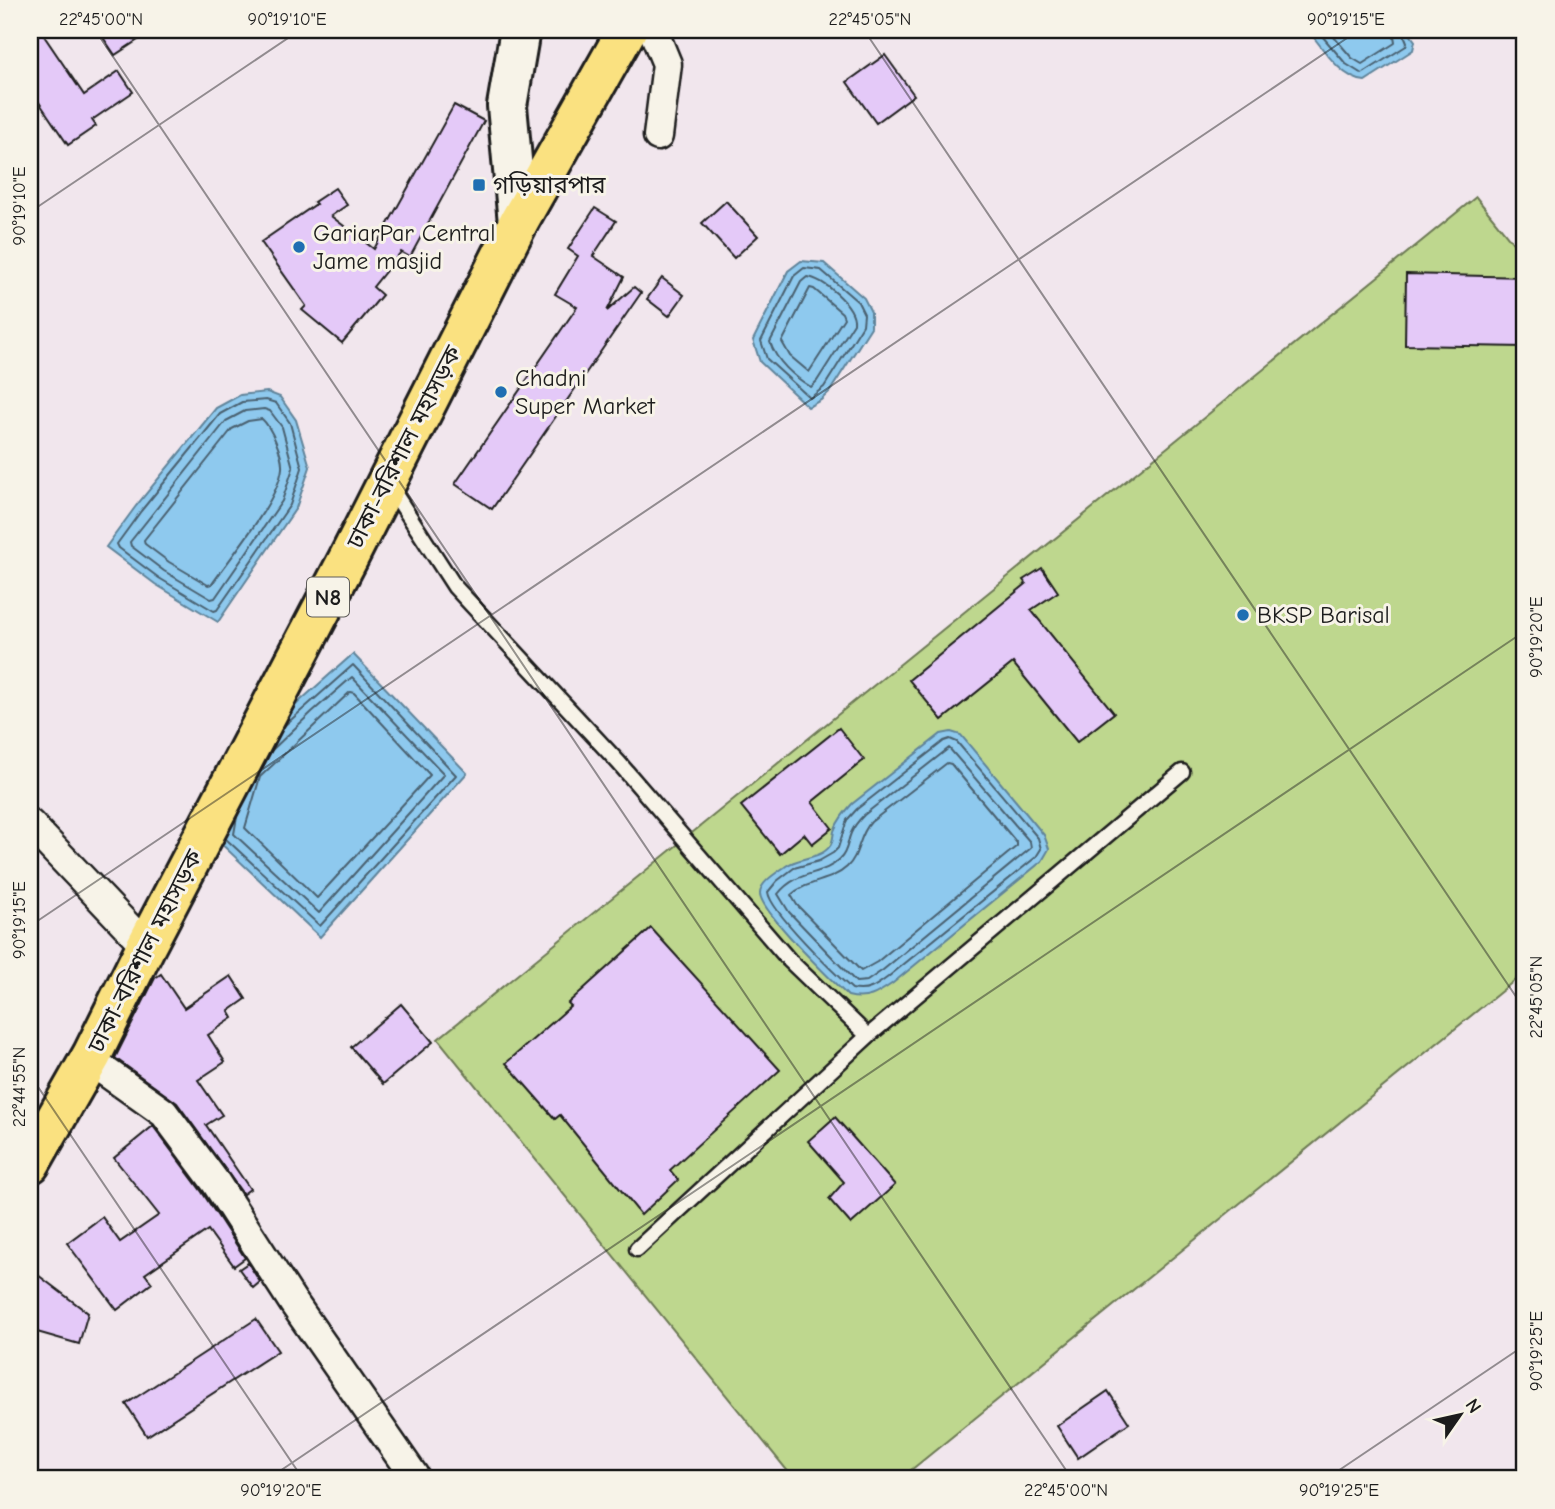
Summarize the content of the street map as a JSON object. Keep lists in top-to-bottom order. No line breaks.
{"streets":{"highway":["ঢাকা-বরিশাল মহাসড়ক","N8"]},"places":{"transit":["গড়িয়ারপার"],"other":["GariarPar Central Jame masjid","Chadni Super Market","BKSP Barisal"]},"north":"top right","coordinates":["22°45'00\"N","90°19'10\"E","22°45'05\"N","90°19'15\"E","90°19'20\"E","22°44'55\"N","90°19'25\"E"]}
